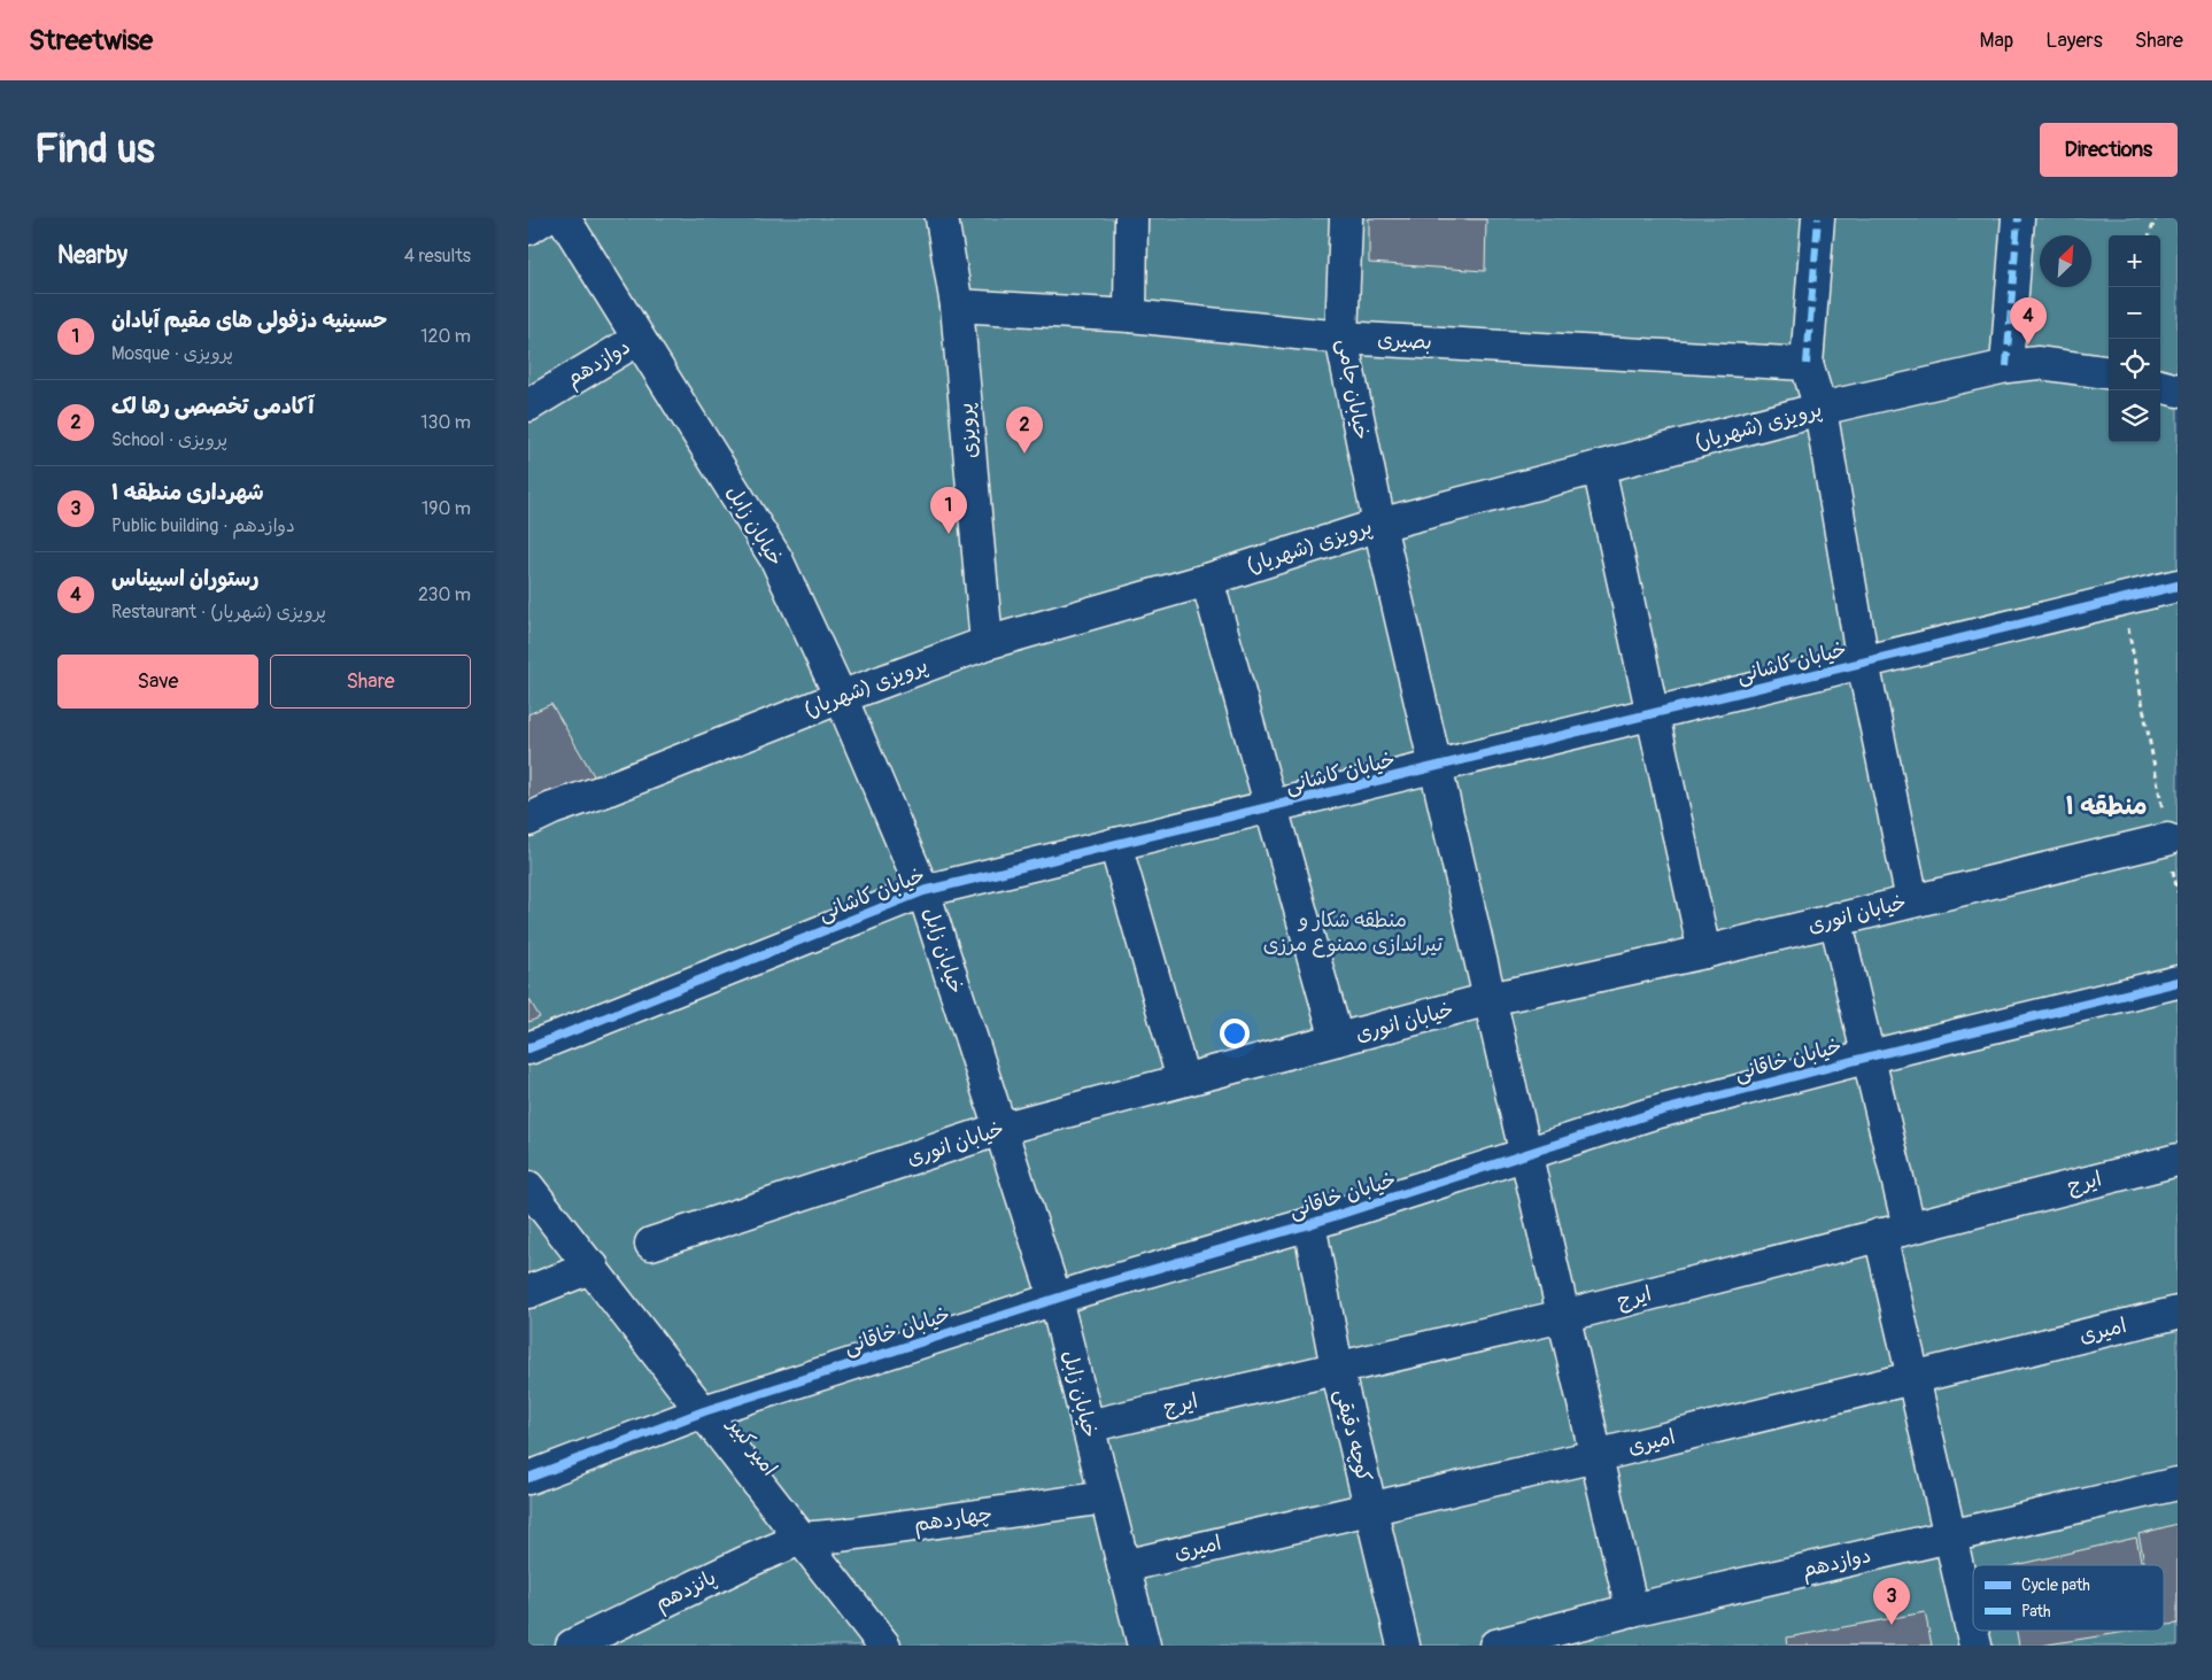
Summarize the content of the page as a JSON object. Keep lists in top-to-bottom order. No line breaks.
{"streets":{"street":["بصیری","دوازدهم","خیابان جامی","پرویزی (شهریار)","پرویزی","خیابان زابل","خیابان کاشانی","خیابان انوری","خیابان خاقانی","ایرج","امیری","کوچه دقیقی","امیر کبیر","چهاردهم","پانزدهم"]},"crossings":[["بصیری","خیابان جامی"],["بصیری","پرویزی"],["دوازدهم","خیابان جامی"],["دوازدهم","خیابان زابل"],["خیابان جامی","پرویزی (شهریار)"],["خیابان جامی","خیابان کاشانی"],["خیابان جامی","خیابان انوری"],["خیابان جامی","خیابان خاقانی"],["خیابان جامی","ایرج"],["خیابان جامی","امیری"],["پرویزی (شهریار)","پرویزی"],["پرویزی (شهریار)","خیابان زابل"],["خیابان زابل","خیابان کاشانی"],["خیابان زابل","خیابان انوری"],["خیابان زابل","خیابان خاقانی"],["خیابان زابل","ایرج"],["خیابان زابل","امیری"],["خیابان زابل","چهاردهم"],["خیابان خاقانی","کوچه دقیقی"],["خیابان خاقانی","امیر کبیر"],["ایرج","کوچه دقیقی"],["امیری","کوچه دقیقی"],["امیر کبیر","چهاردهم"],["امیر کبیر","پانزدهم"],["چهاردهم","پانزدهم"]],"districts":["منطقه ۱"],"parks":["منطقه شکار و تیراندازی ممنوع مرزی"],"legend":["Cycle path","Path"],"north":"top right","page":{"header":"Streetwise","nav":["Map","Layers","Share"],"buttons":["Directions",["Save","Share"]],"title":"Find us","heading":["Nearby","4 results"],"map_buttons":["+","−"],"list":[{"mark":"1","name":"حسینیه دزفولی های مقیم آبادان","note":"Mosque · پرویزی","value":"120 m"},{"mark":"2","name":"آکادمی تخصصی رها لک","note":"School · پرویزی","value":"130 m"},{"mark":"3","name":"شهرداری منطقه ۱","note":"Public building · دوازدهم","value":"190 m"},{"mark":"4","name":"رستوران اسپیناس","note":"Restaurant · پرویزی (شهریار)","value":"230 m"}],"pins":["4","2","1","3"]}}
